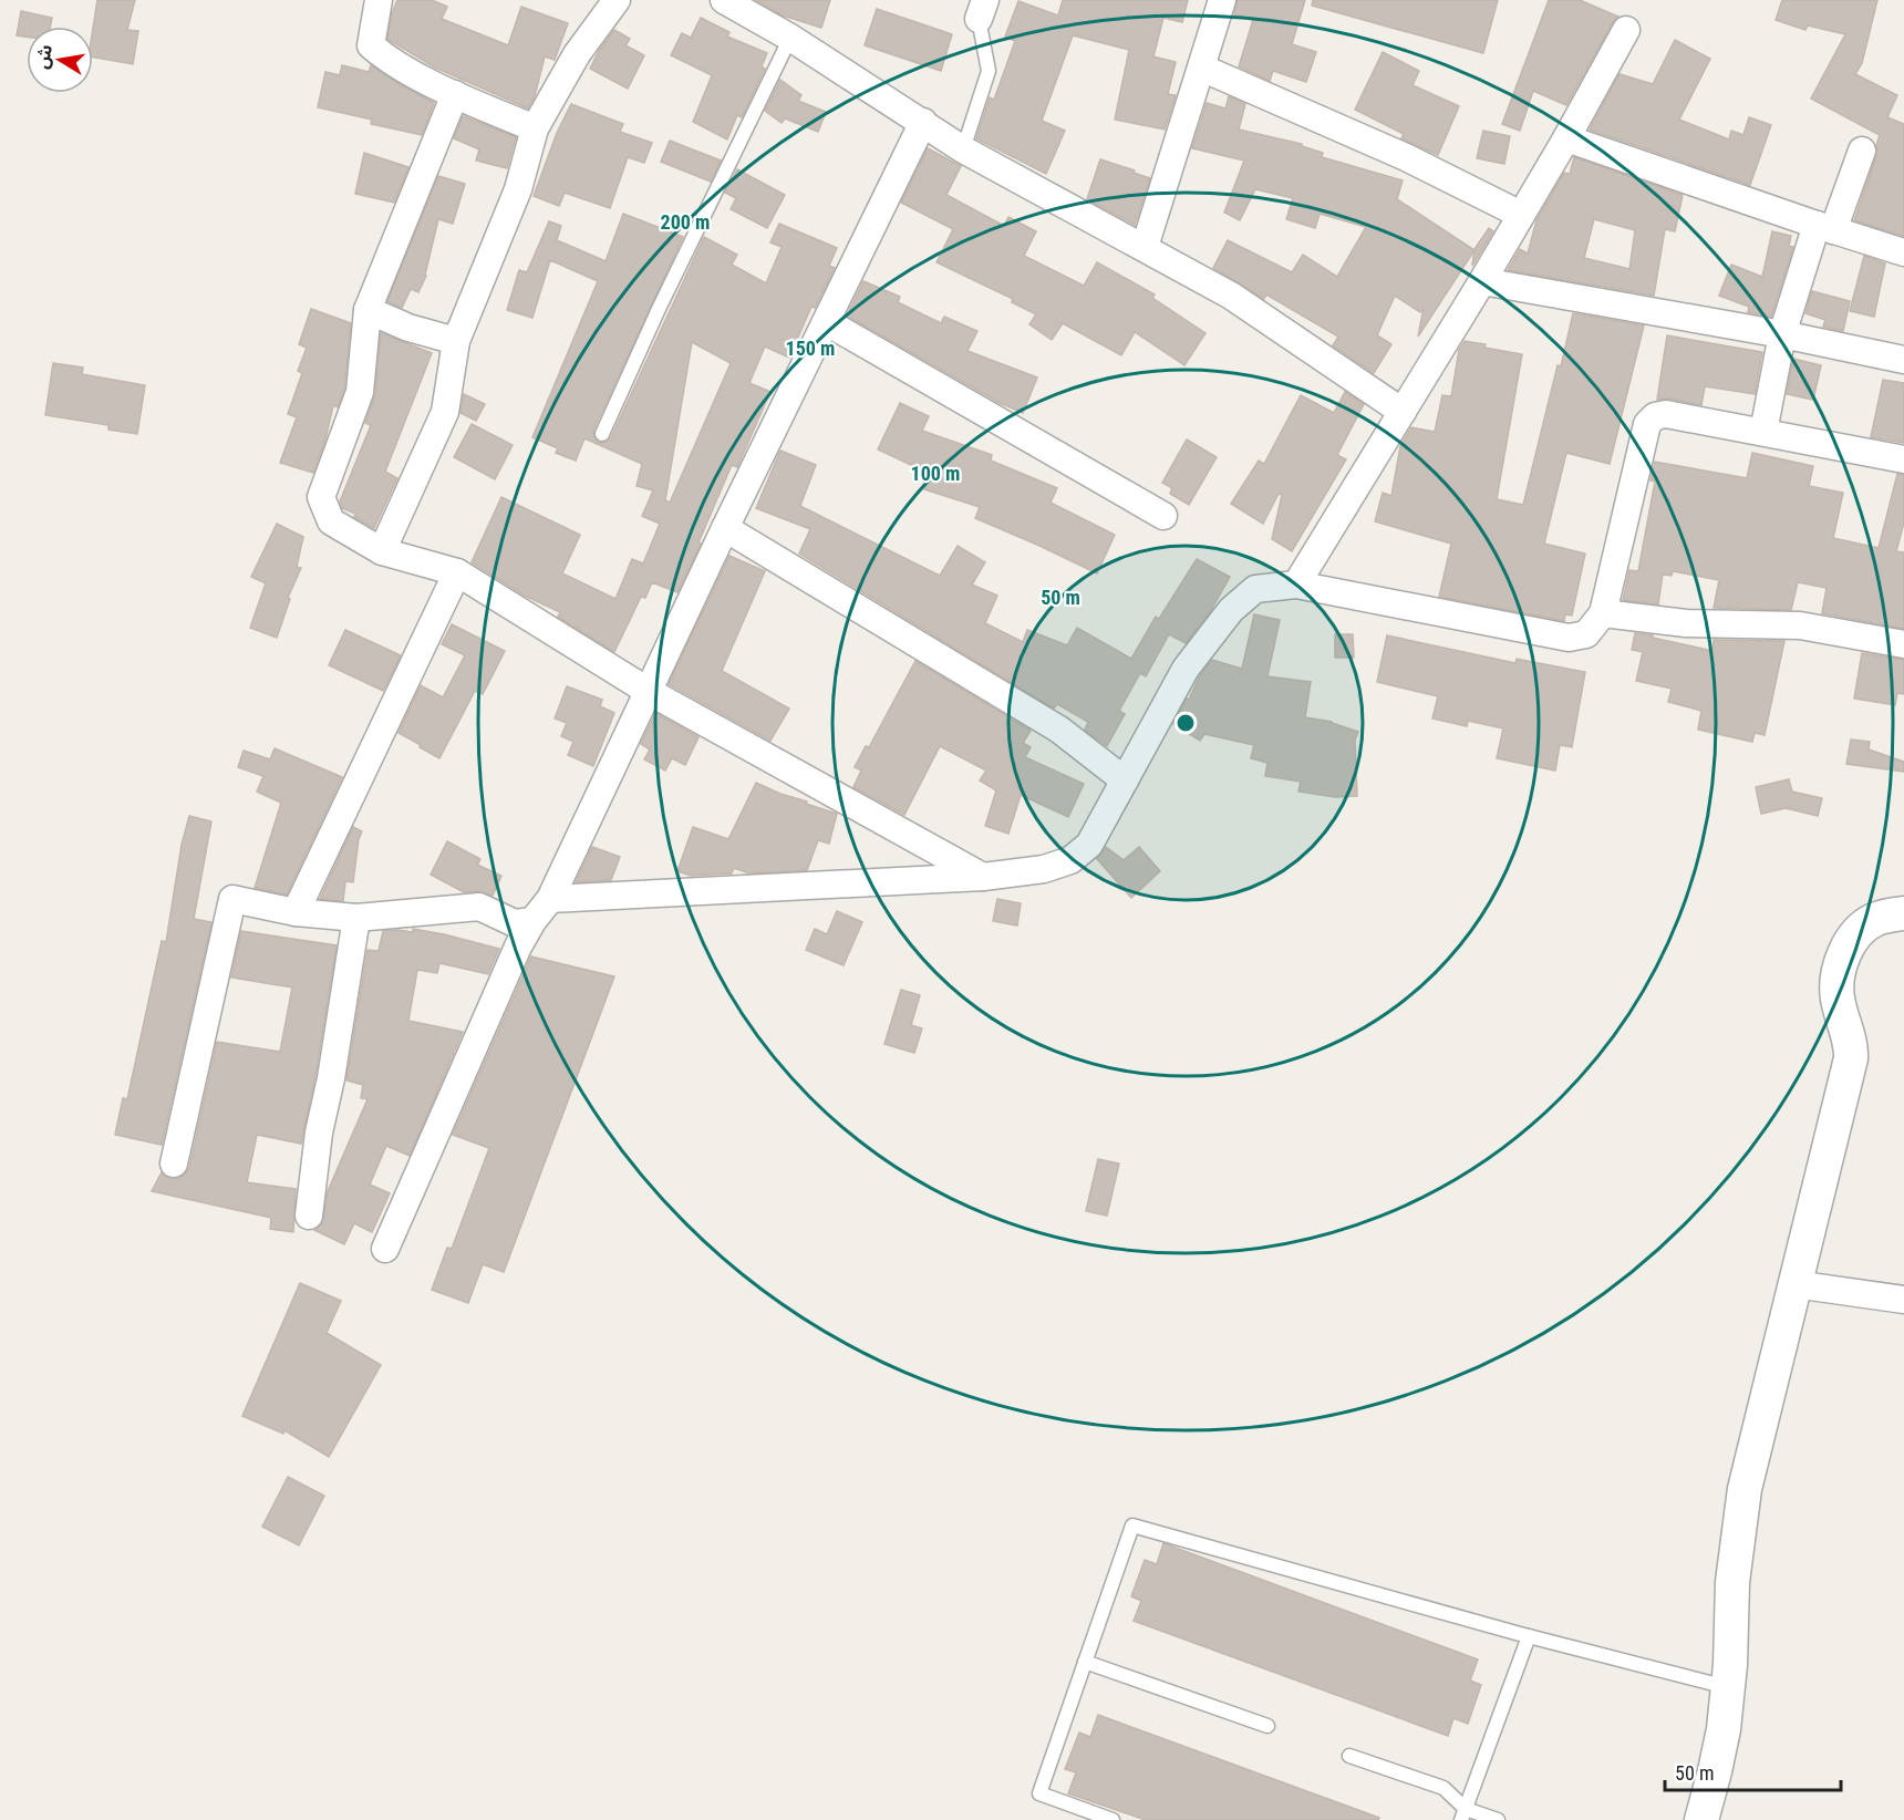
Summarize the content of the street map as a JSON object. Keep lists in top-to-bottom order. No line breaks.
{"scale_bar":"50 m","north":"left","rings":["200 m","150 m","100 m","50 m"]}
